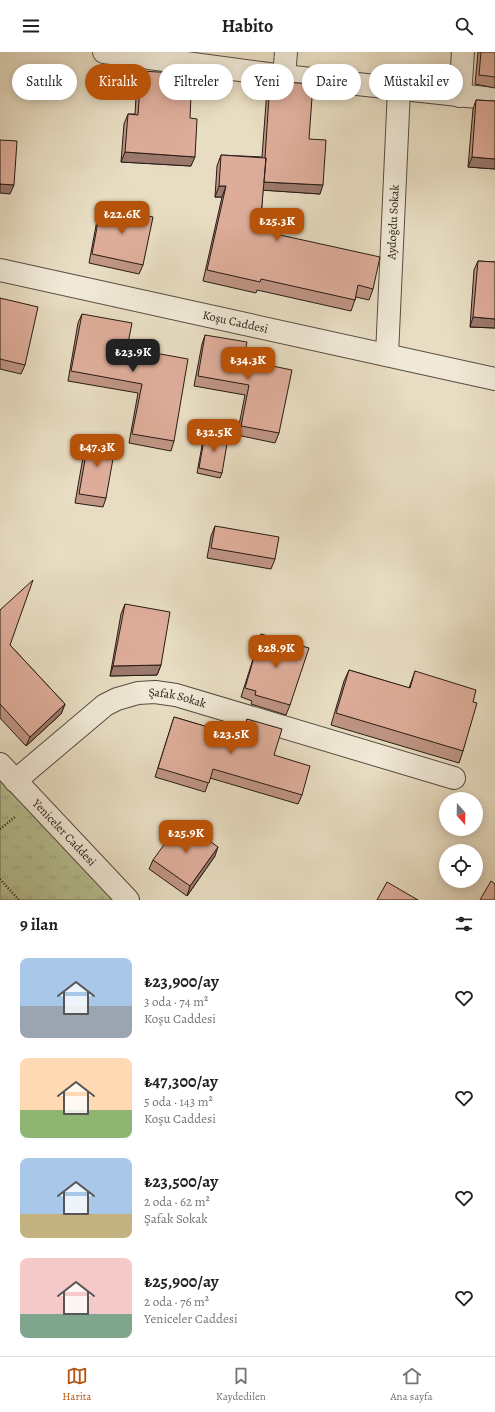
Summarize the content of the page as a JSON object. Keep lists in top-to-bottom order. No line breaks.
{"streets":{"street":["Aydoğdu Sokak","Koşu Caddesi","Şafak Sokak","Yeniceler Caddesi"]},"crossings":[["Aydoğdu Sokak","Koşu Caddesi"],["Şafak Sokak","Yeniceler Caddesi"]],"north":"bottom","page":{"header":"Habito","chip":["Satılık","Kiralık","Filtreler","Yeni","Daire","Müstakil ev"],"price":["₺22.6K","₺25.3K","₺23.9K","₺34.3K","₺32.5K","₺47.3K","₺28.9K","₺23.5K","₺25.9K"],"heading":"9 ilan","list":[{"name":"₺23,900/ay","note":"3 oda · 74 m² · Koşu Caddesi"},{"name":"₺47,300/ay","note":"5 oda · 143 m² · Koşu Caddesi"},{"name":"₺23,500/ay","note":"2 oda · 62 m² · Şafak Sokak"},{"name":"₺25,900/ay","note":"2 oda · 76 m² · Yeniceler Caddesi"}],"tabs":["Harita","Kaydedilen","Ana sayfa"]}}
